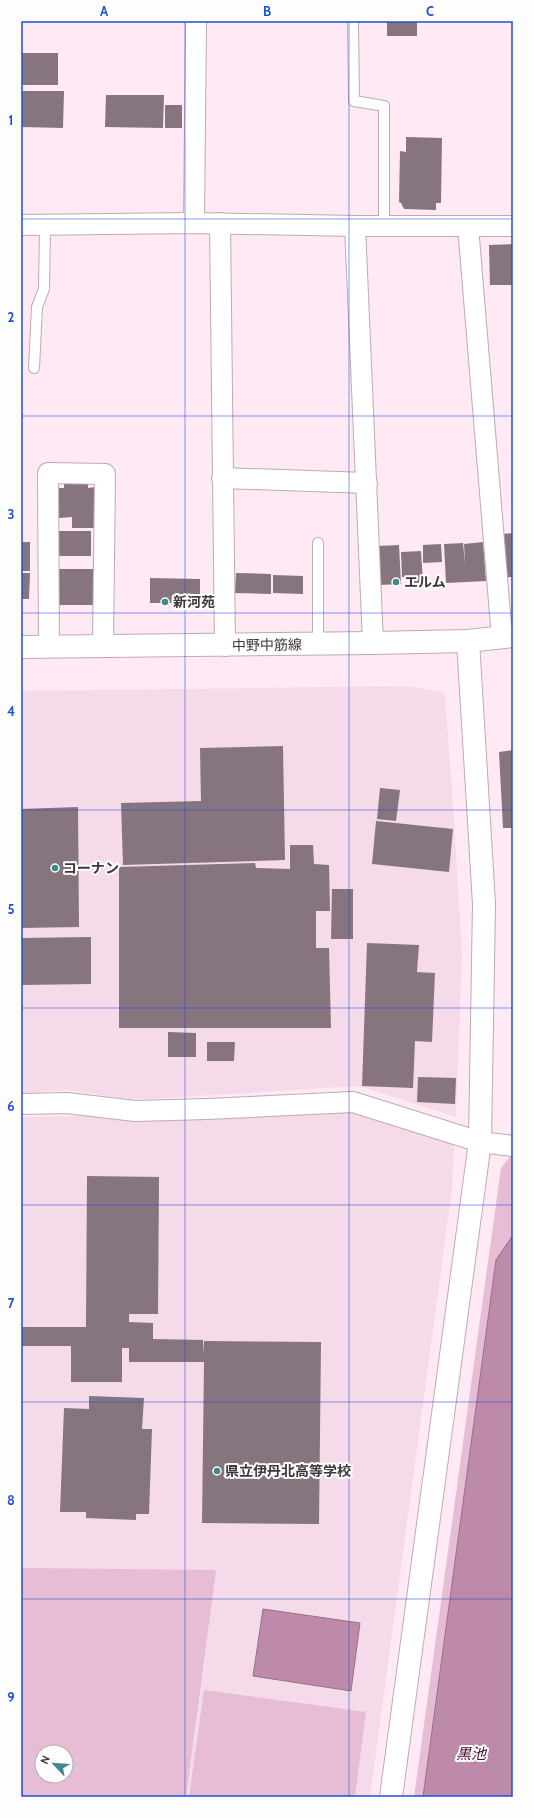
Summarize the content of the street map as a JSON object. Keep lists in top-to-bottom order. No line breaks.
{"streets":{"street":["中野中筋線"]},"water":["黒池"],"places":["エルム","新河苑","コーナン","県立伊丹北高等学校"],"north":"top left","grid":{"columns":["A","B","C"],"rows":["1","2","3","4","5","6","7","8","9"]}}
